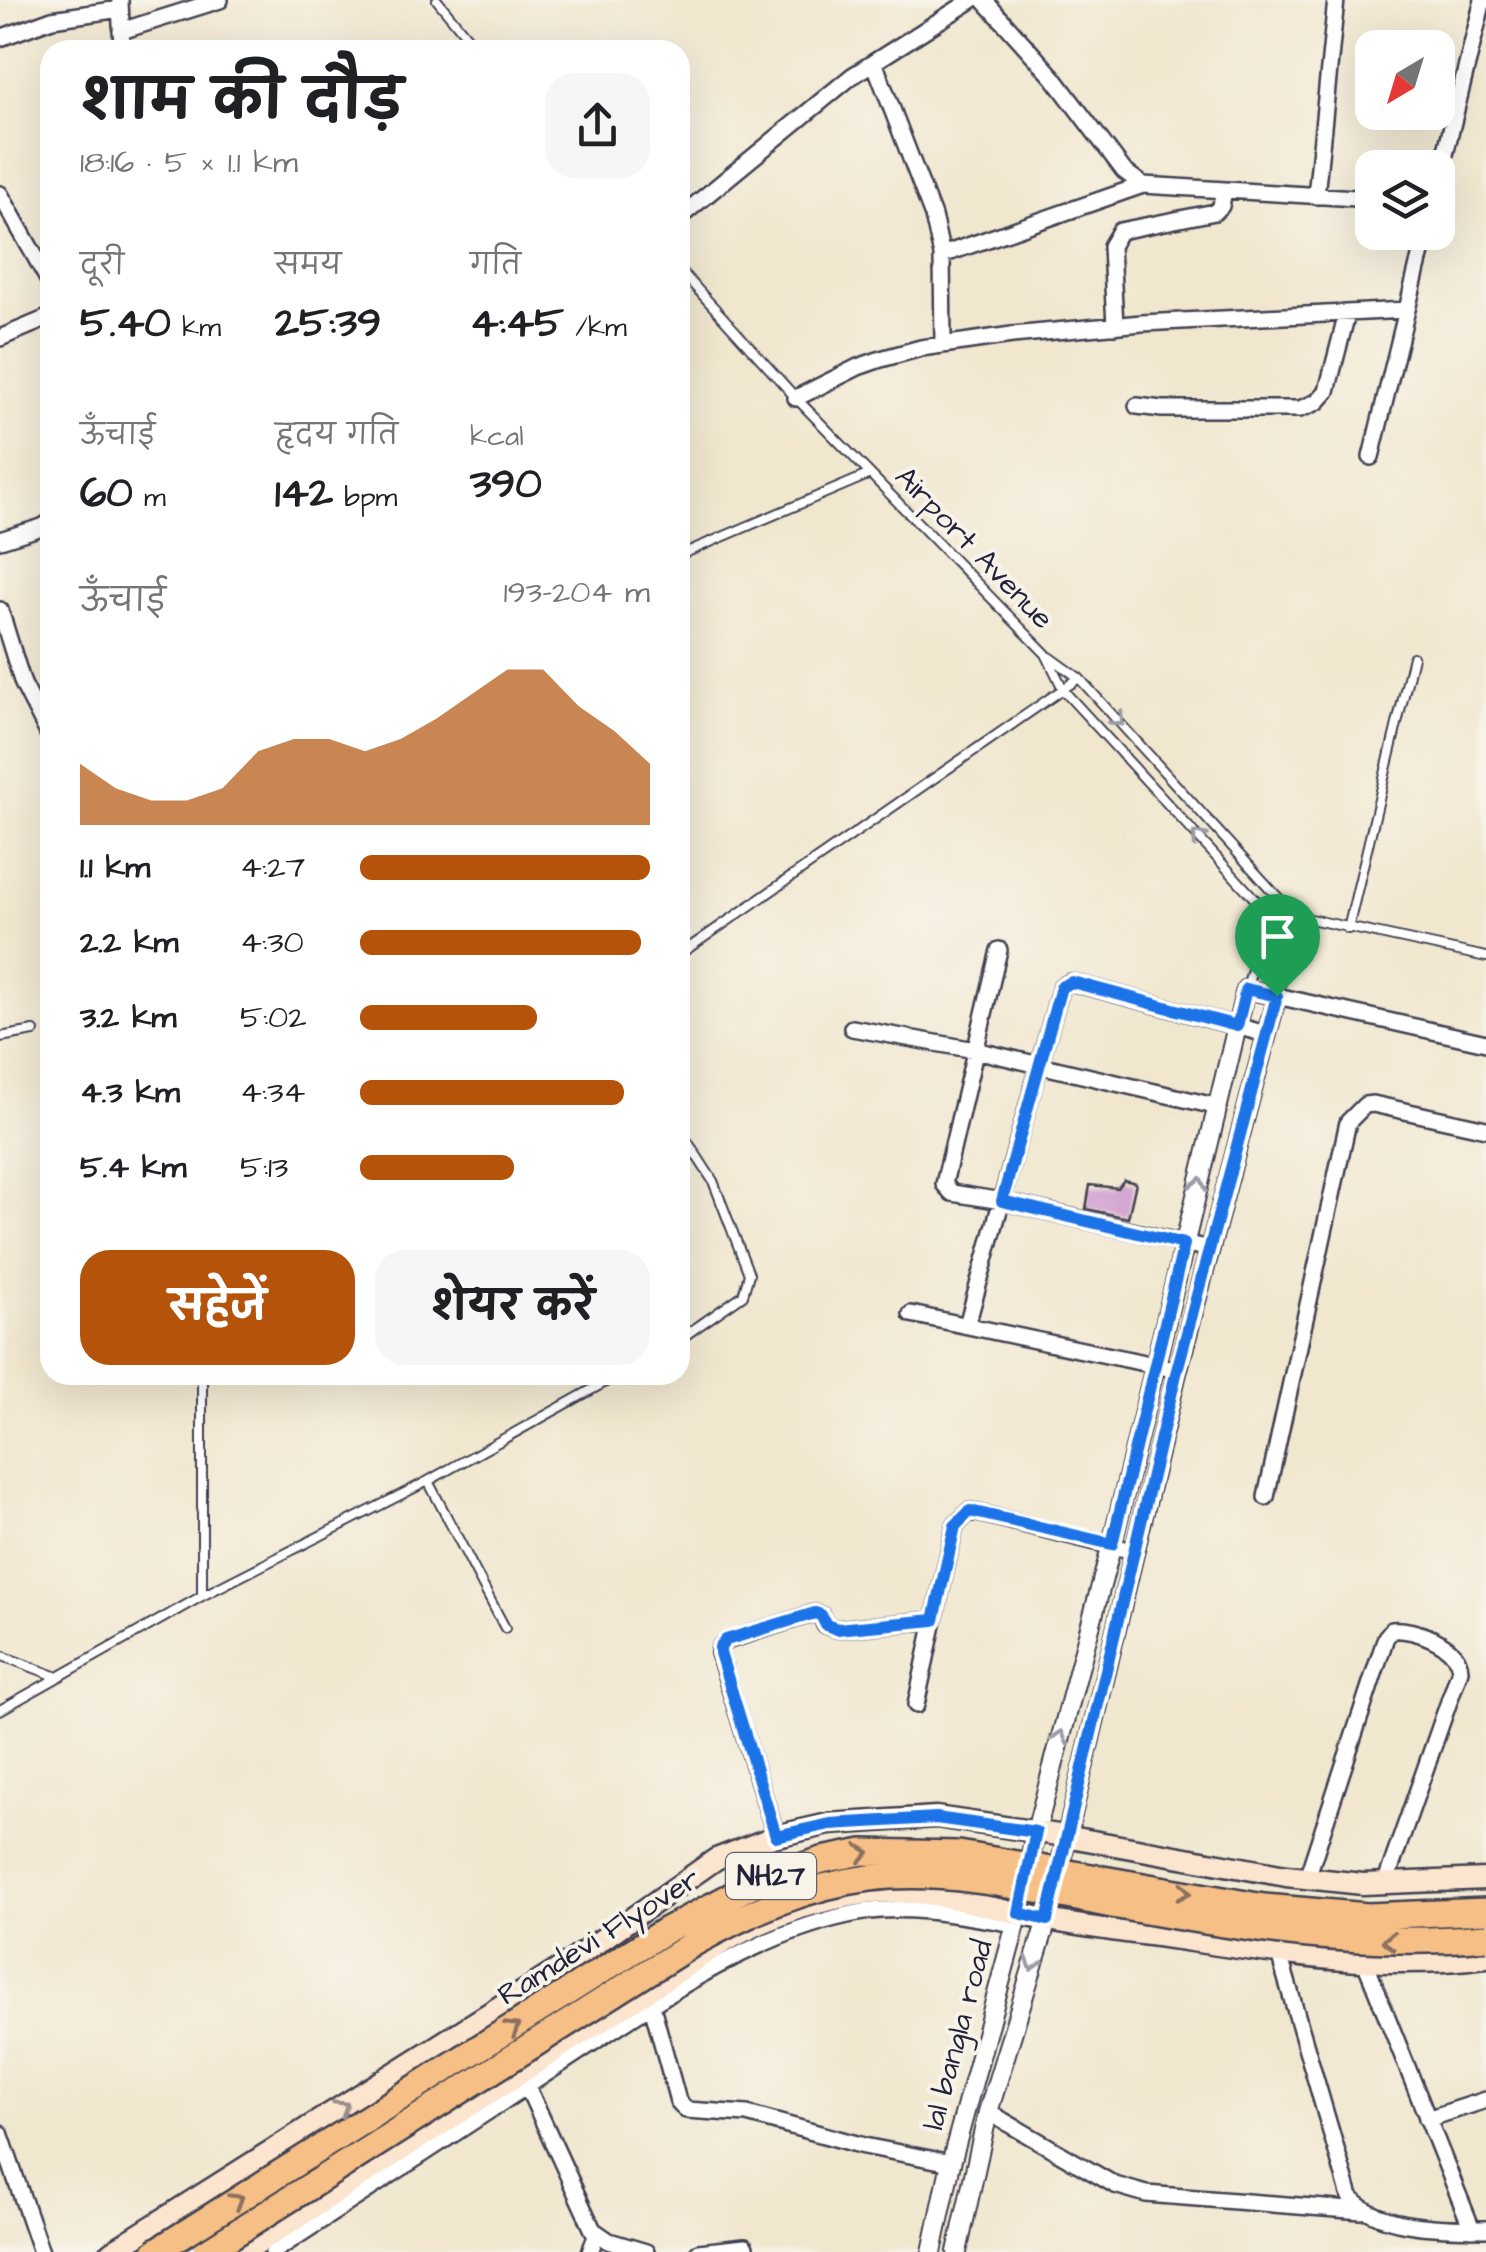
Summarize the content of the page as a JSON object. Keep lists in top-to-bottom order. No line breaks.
{"streets":{"highway":["NH27","Ramdevi Flyover"],"street":["lal bangla road"],"lane":["Airport Avenue"]},"north":"bottom left","page":{"heading":["शाम की दौड़","18:16 · 5 × 1.1 km"],"stats":[["दूरी","5.40 km"],["समय","25:39"],["गति","4:45 /km"],["ऊँचाई","60 m"],["हृदय गति","142 bpm"],["kcal","390"]],"chart":["ऊँचाई","193–204 m"],"list":[{"name":"1.1 km","note":"4:27"},{"name":"2.2 km","note":"4:30"},{"name":"3.2 km","note":"5:02"},{"name":"4.3 km","note":"4:34"},{"name":"5.4 km","note":"5:13"}],"buttons":["सहेजें","शेयर करें"]}}
